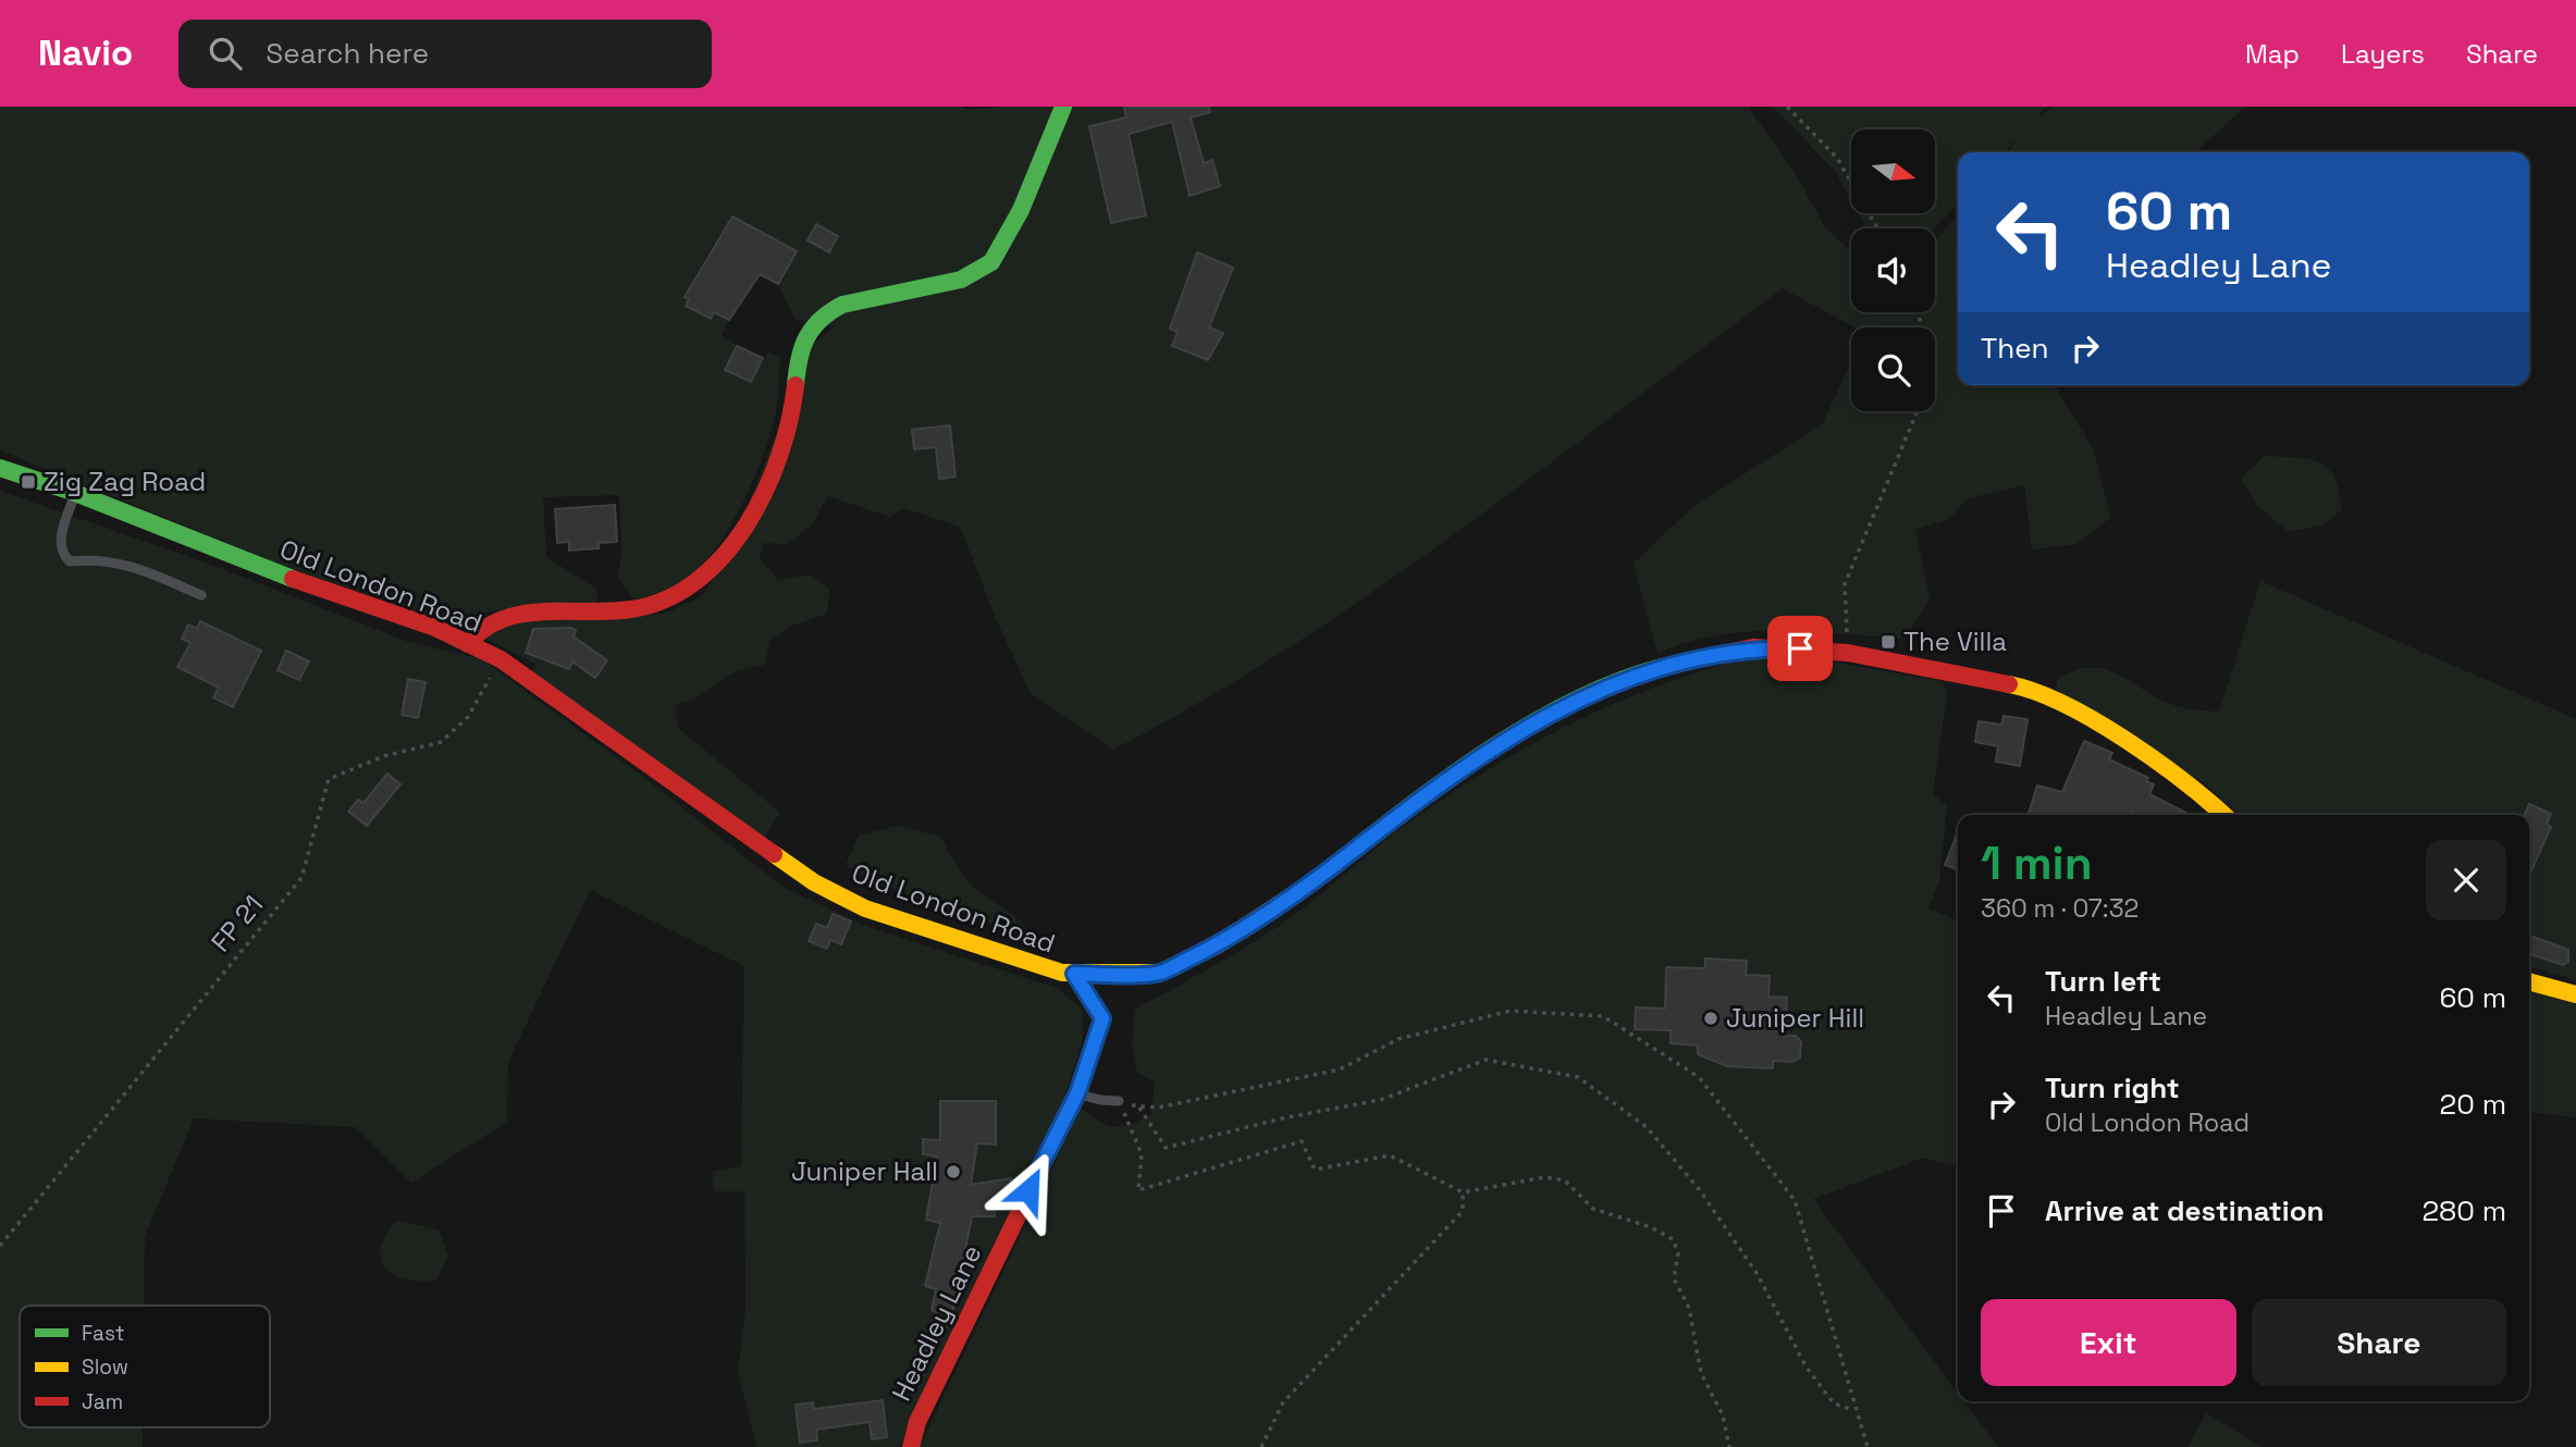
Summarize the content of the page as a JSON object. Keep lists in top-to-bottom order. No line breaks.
{"streets":{"main road":["Old London Road","Headley Lane"],"path":["FP 21"]},"crossings":[["Old London Road","FP 21"],["Old London Road","Headley Lane"]],"places":{"transit":["Zig Zag Road","The Villa"],"other":["Juniper Hill","Juniper Hall"]},"legend":["Fast","Slow","Jam"],"north":"right","page":{"header":"Navio","search":"Search here","nav":["Map","Layers","Share"],"turn":["60 m","Headley Lane"],"then":"Then","heading":["1 min","360 m · 07:32"],"list":[{"name":"Turn left","note":"Headley Lane","value":"60 m"},{"name":"Turn right","note":"Old London Road","value":"20 m"},{"name":"Arrive at destination","value":"280 m"}],"buttons":["Exit","Share"]}}
